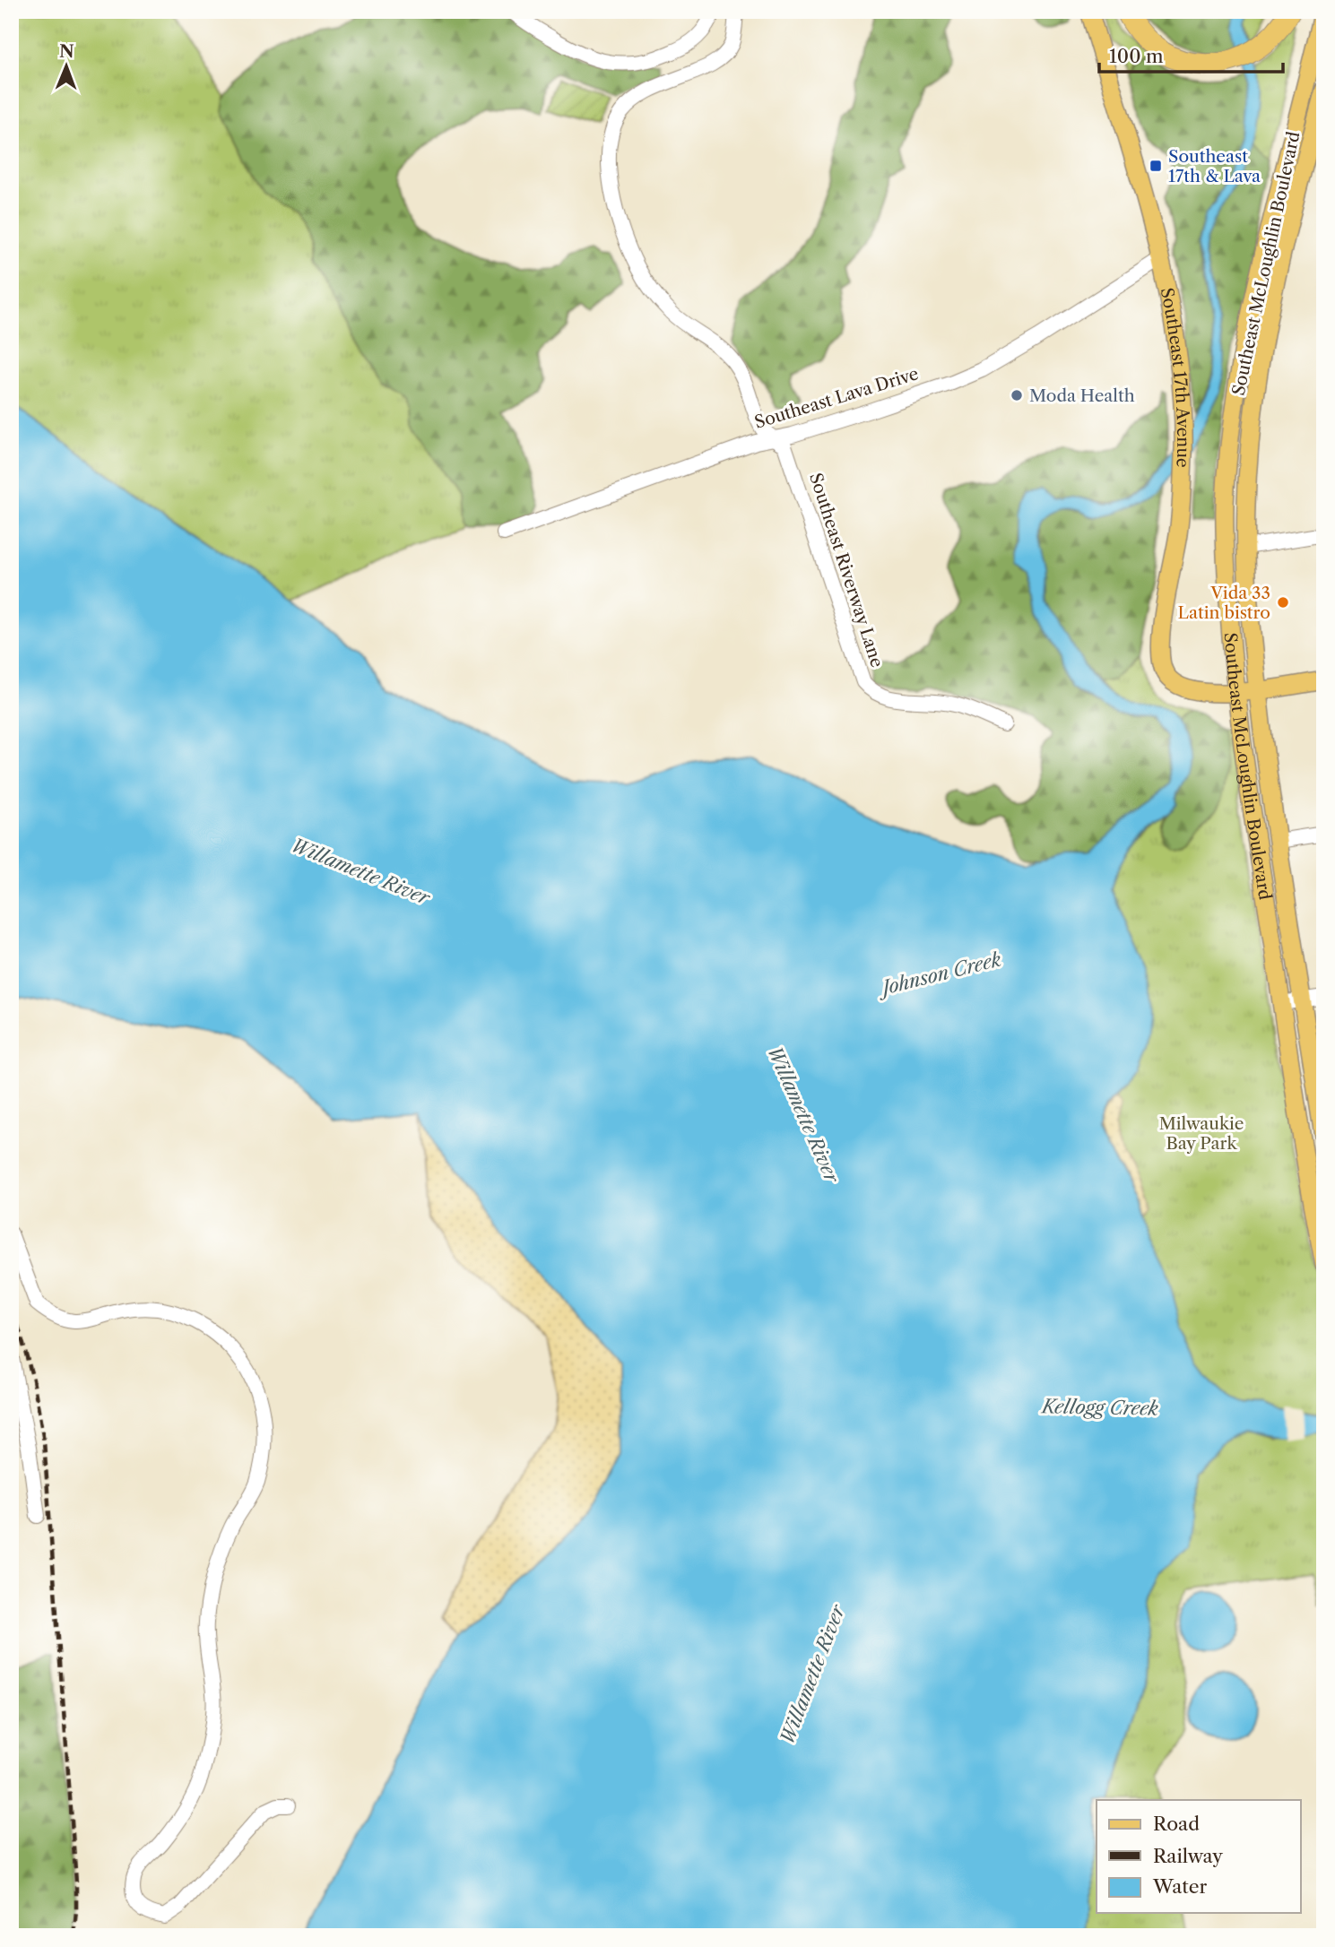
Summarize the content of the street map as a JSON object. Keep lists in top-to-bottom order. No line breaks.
{"streets":{"main road":["Southeast McLoughlin Boulevard","Southeast 17th Avenue"],"street":["Southeast Lava Drive","Southeast Riverway Lane"]},"crossings":[["Southeast McLoughlin Boulevard","Southeast 17th Avenue"],["Southeast 17th Avenue","Southeast Lava Drive"],["Southeast Lava Drive","Southeast Riverway Lane"]],"water":["Willamette River","Johnson Creek","Kellogg Creek"],"parks":["Milwaukie Bay Park"],"places":{"transit":["Southeast 17th & Lava"],"other":["Moda Health","Vida 33 Latin bistro"]},"legend":["Road","Railway","Water"],"scale_bar":"100 m","north":"top"}
